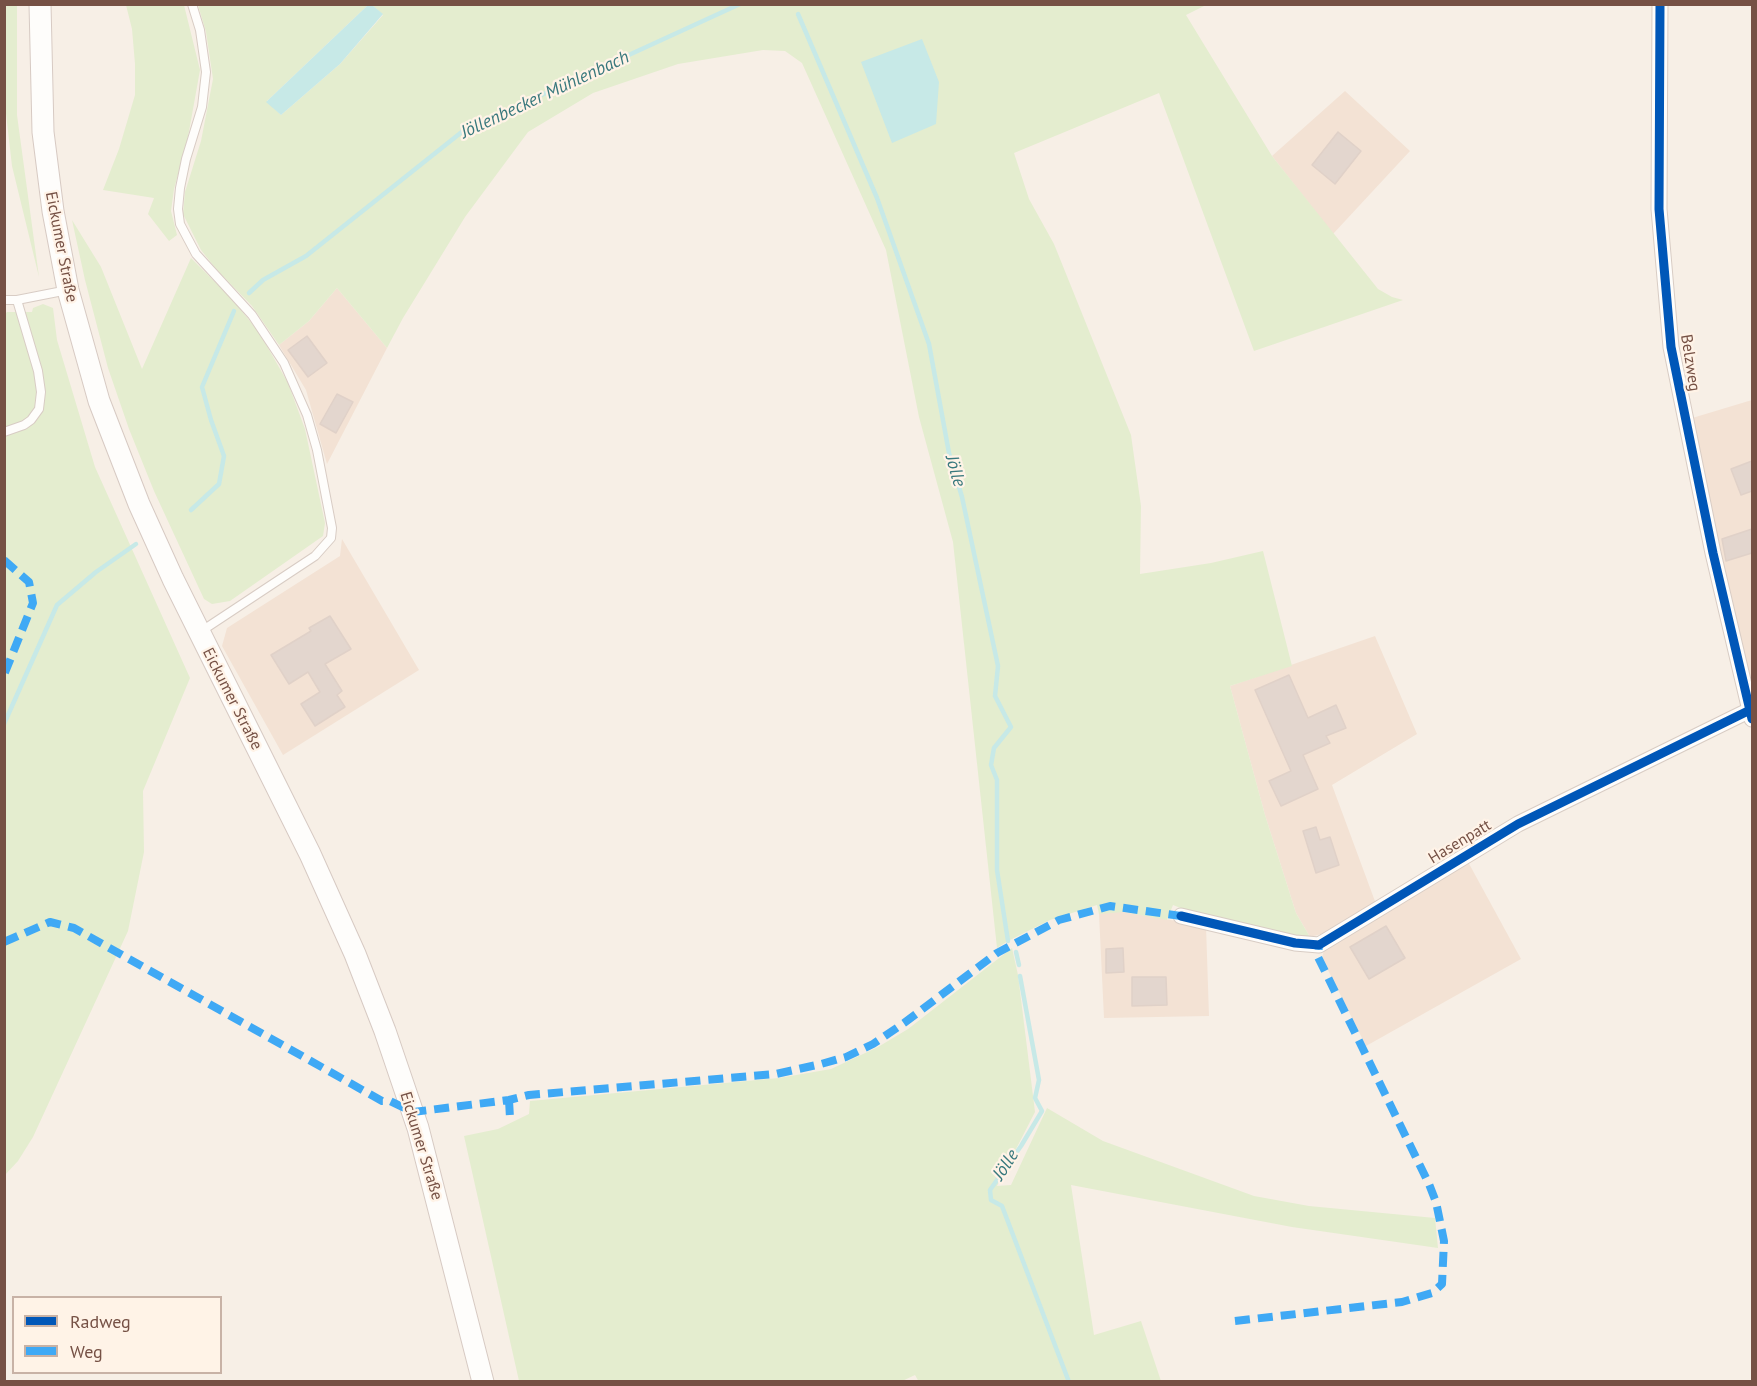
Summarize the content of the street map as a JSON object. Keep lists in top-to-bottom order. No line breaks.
{"streets":{"main road":["Eickumer Straße"],"street":["Belzweg","Hasenpatt"]},"crossings":[["Belzweg","Hasenpatt"]],"water":["Jöllenbecker Mühlenbach","Jölle"],"legend":["Radweg","Weg"]}
